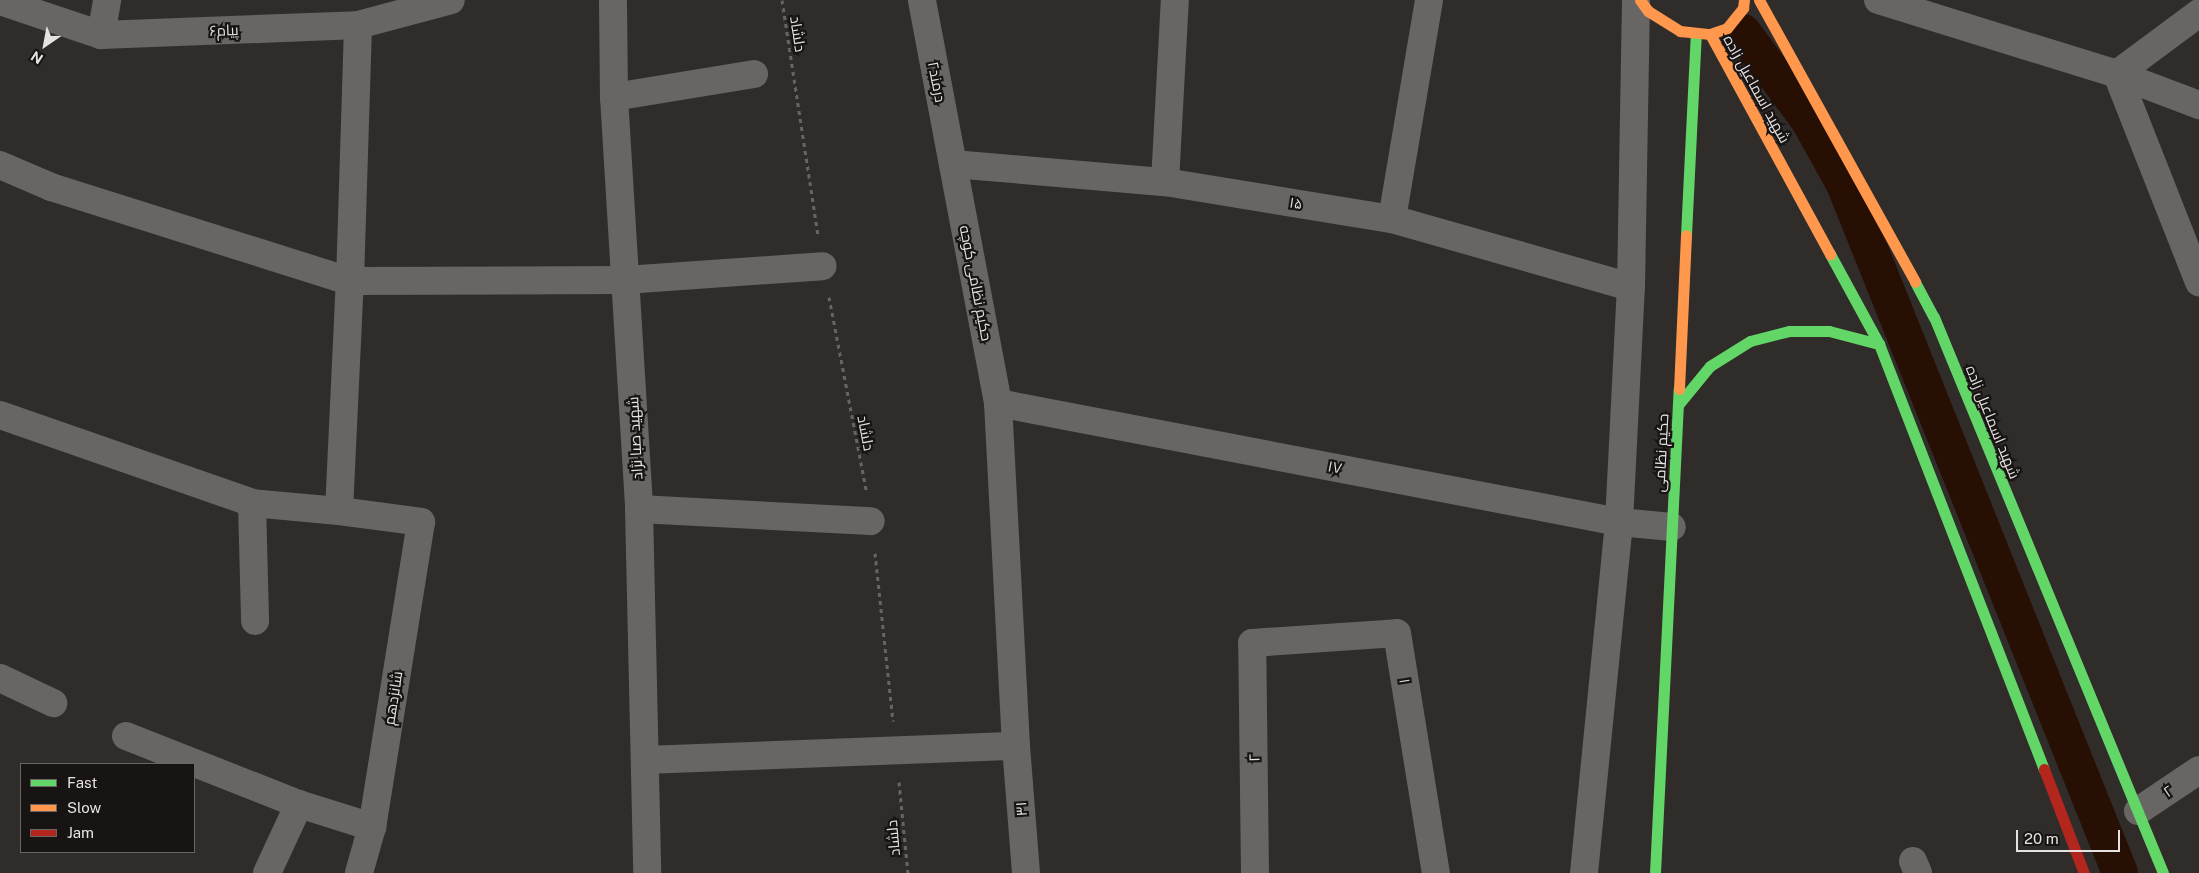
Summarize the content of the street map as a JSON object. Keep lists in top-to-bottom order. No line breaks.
{"streets":{"street":["۶پیام","درمند۲","شهید اسماعیل زاده","۱۵","حکیم نظامی کوچه","شهید صبا نژاد","حکیم نظامی","۱۷","۱","شانزدهم","۲","۳۱"],"path":["دلشاد"]},"crossings":[["درمند۲","۱۵"],["درمند۲","حکیم نظامی کوچه"],["شهید اسماعیل زاده","۲"],["۱۵","حکیم نظامی کوچه"],["حکیم نظامی کوچه","۱۷"],["حکیم نظامی کوچه","۳۱"],["حکیم نظامی","۱۷"],["۱","۲"]],"legend":["Fast","Slow","Jam"],"scale_bar":"20 m","north":"bottom left"}
